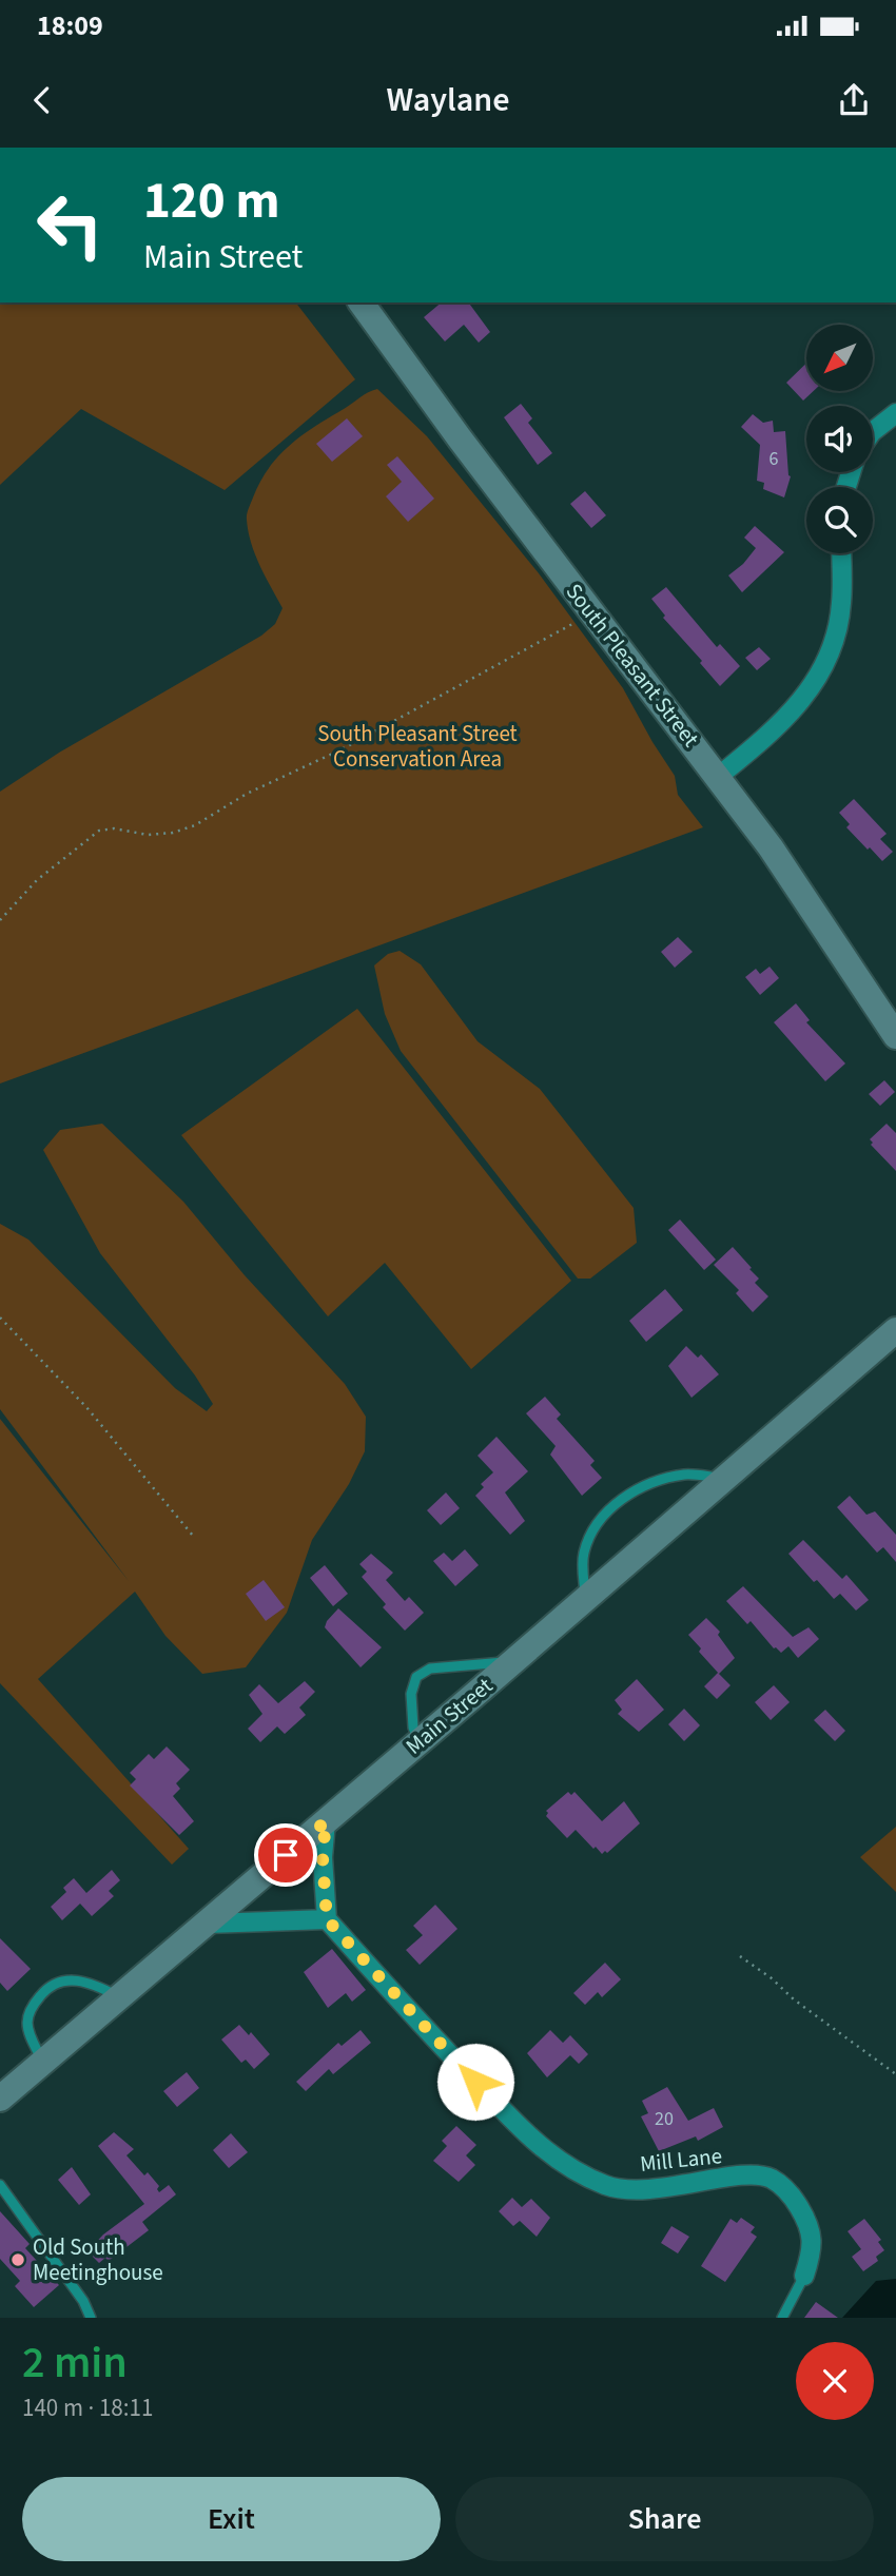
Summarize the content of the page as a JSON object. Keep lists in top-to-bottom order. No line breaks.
{"streets":{"main road":["South Pleasant Street","Main Street"],"street":["Mill Lane"]},"parks":["South Pleasant Street Conservation Area"],"places":["Old South Meetinghouse"],"house_numbers":["6","20"],"north":"bottom left","page":{"status":"18:09","header":"Waylane","turn":["120 m","Main Street"],"heading":["2 min","140 m · 18:11"],"buttons":["Exit","Share"]}}
